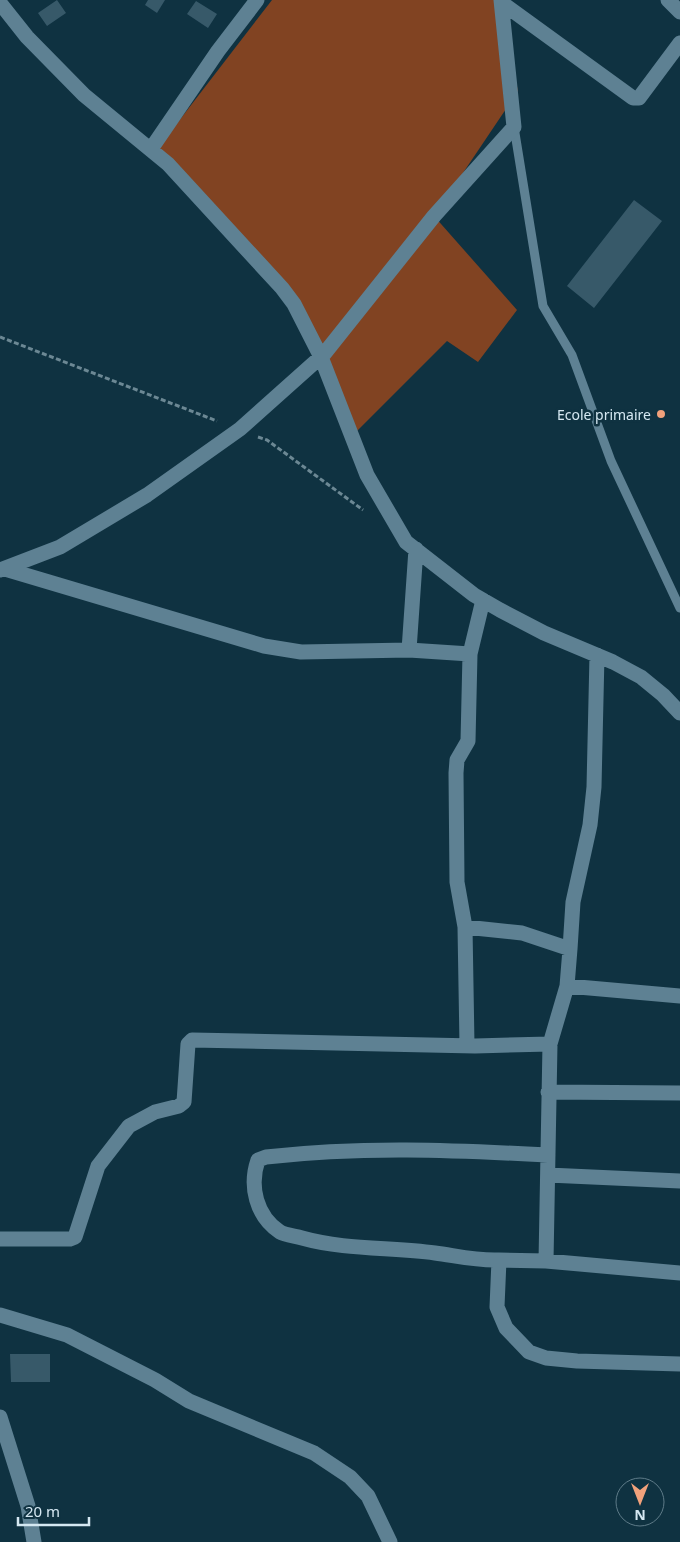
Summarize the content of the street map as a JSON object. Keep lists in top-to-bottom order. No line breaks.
{"places":["Ecole primaire"],"scale_bar":"20 m","north":"bottom"}
